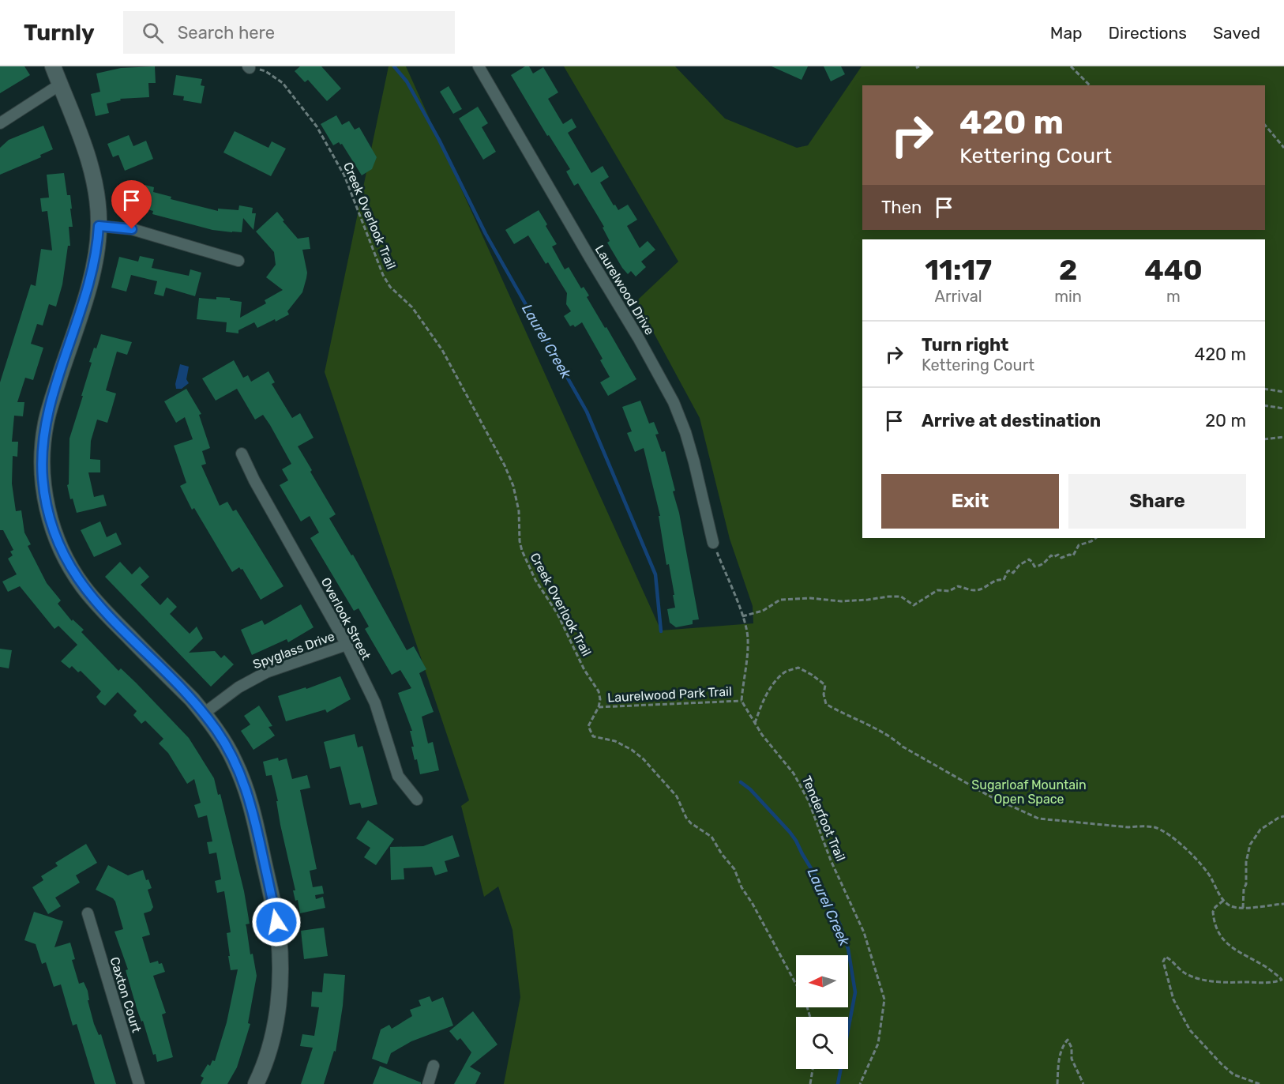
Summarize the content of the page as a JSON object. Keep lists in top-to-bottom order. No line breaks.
{"streets":{"street":["Laurelwood Drive","Overlook Street","Spyglass Drive","Caxton Court"],"path":["Creek Overlook Trail","Laurelwood Park Trail","Tenderfoot Trail"]},"crossings":[["Creek Overlook Trail","Laurelwood Park Trail"],["Overlook Street","Spyglass Drive"],["Laurelwood Park Trail","Tenderfoot Trail"]],"water":["Laurel Creek"],"parks":["Sugarloaf Mountain Open Space"],"north":"left","page":{"header":"Turnly","search":"Search here","nav":["Map","Directions","Saved"],"turn":["420 m","Kettering Court"],"then":"Then","eta":["11:17","Arrival","2","min","440","m"],"list":[{"name":"Turn right","note":"Kettering Court","value":"420 m"},{"name":"Arrive at destination","value":"20 m"}],"buttons":["Exit","Share"]}}
